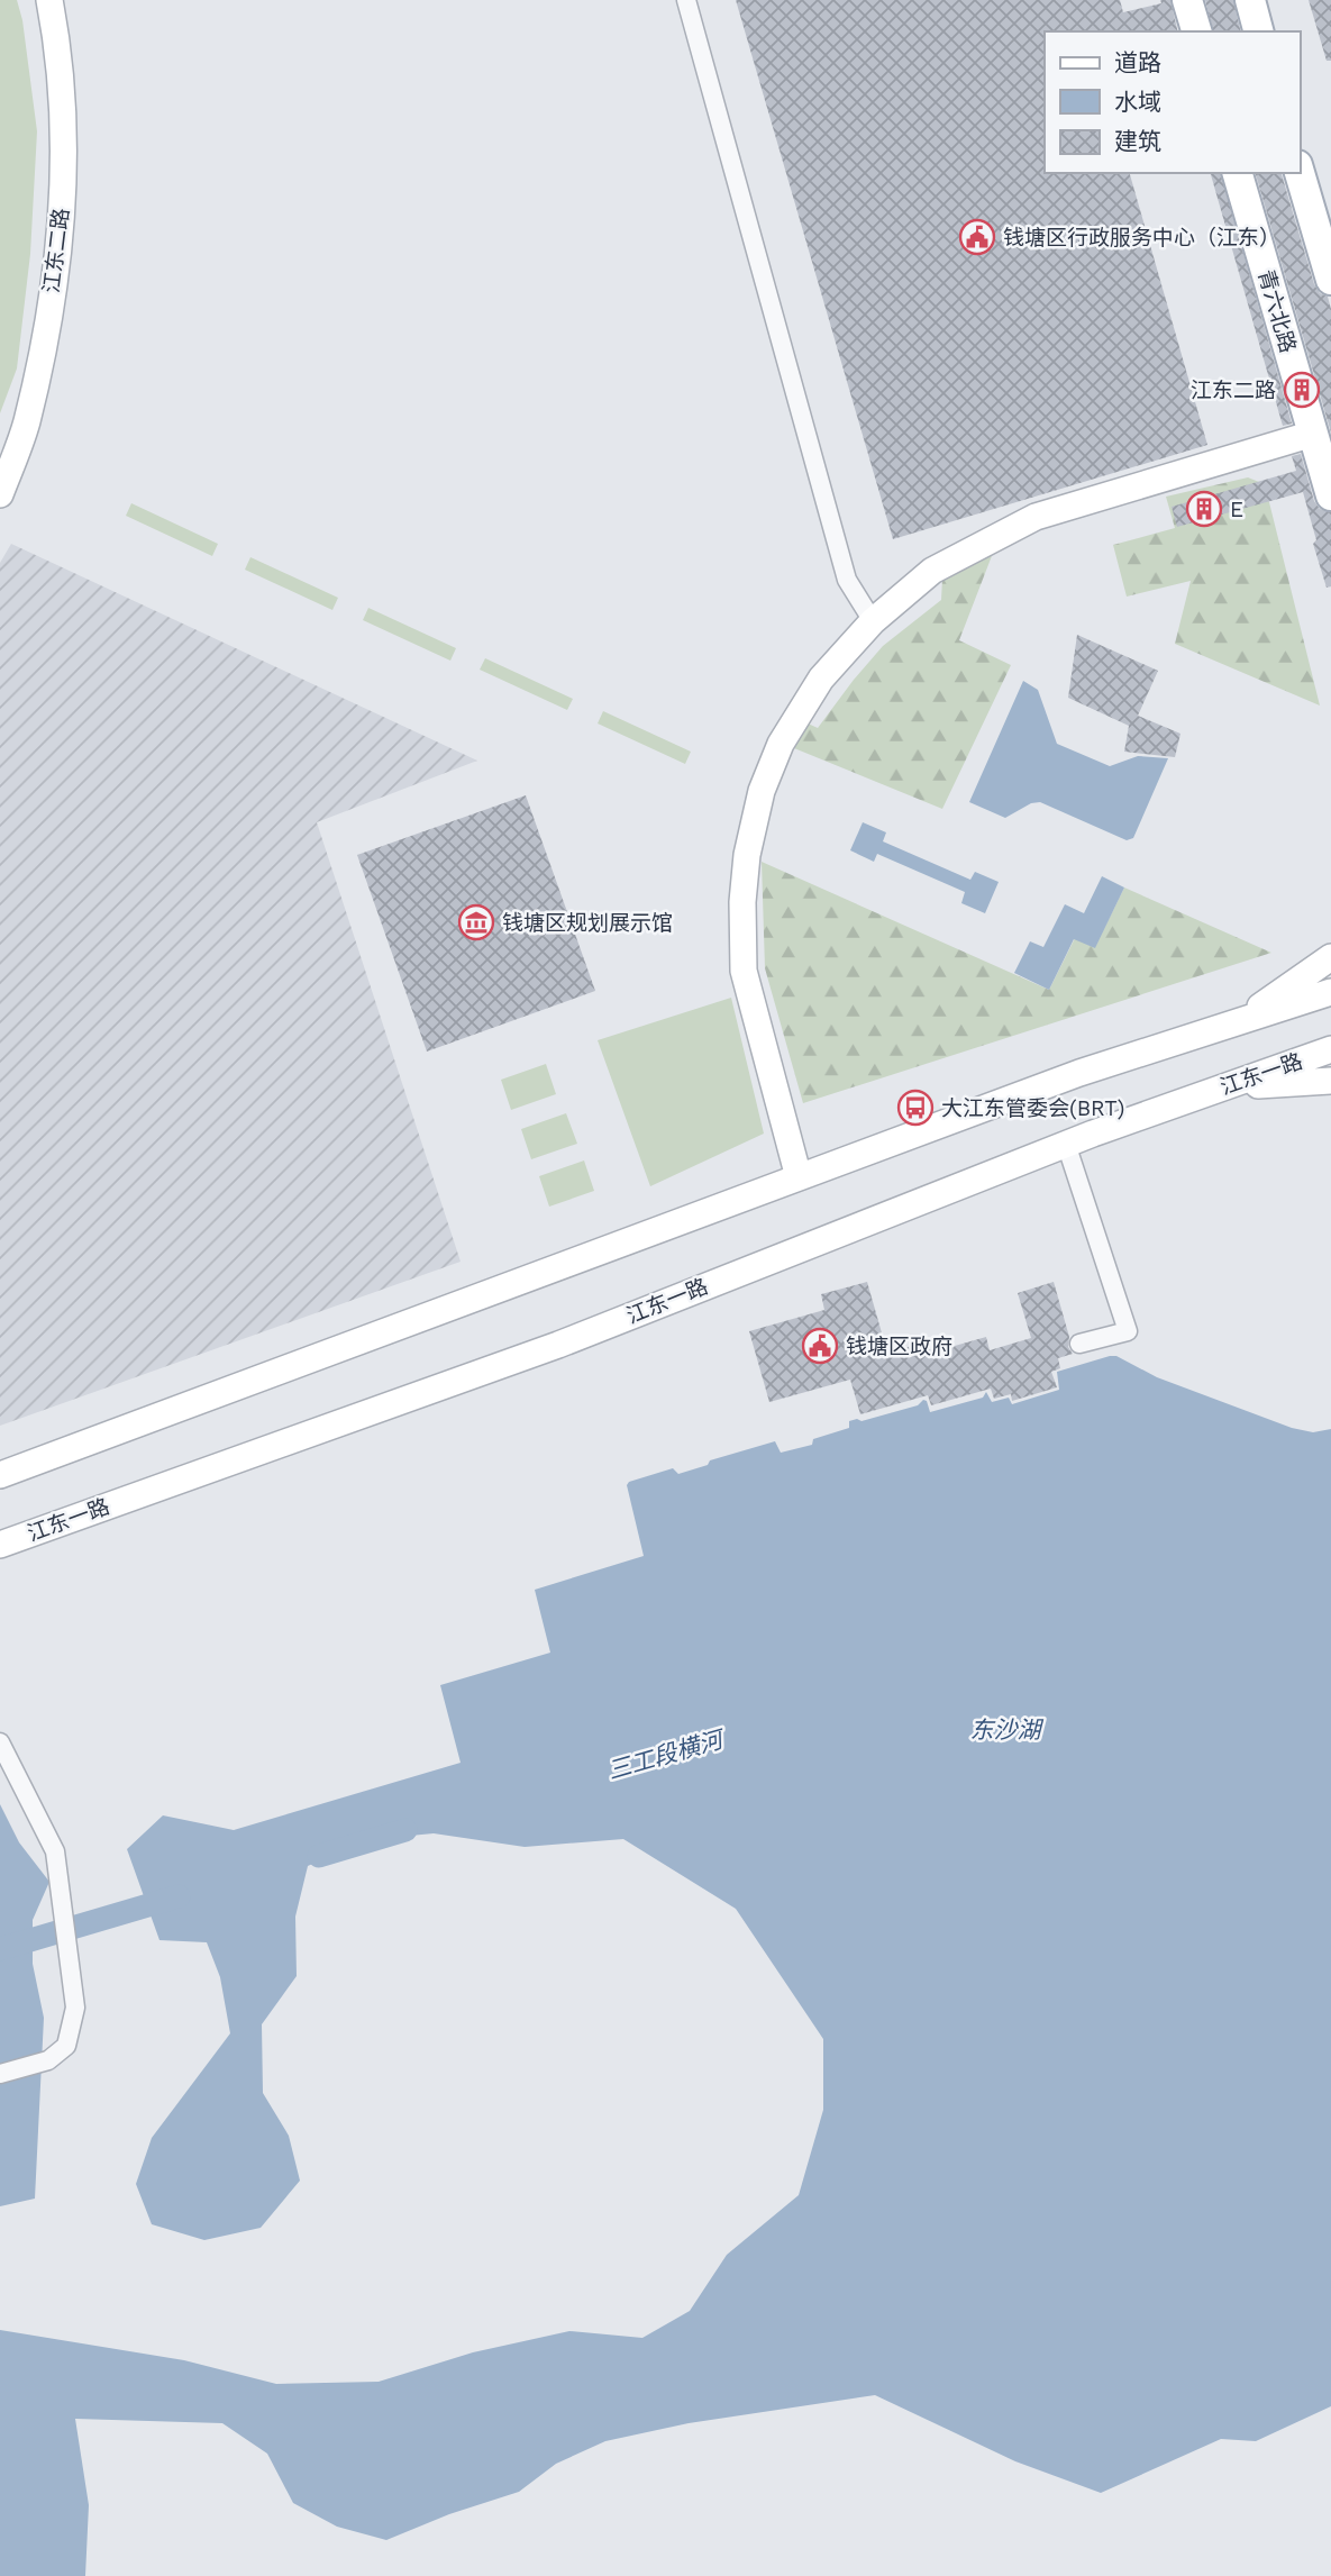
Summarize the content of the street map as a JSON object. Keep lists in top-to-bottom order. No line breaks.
{"streets":{"main road":["江东二路","青六北路","江东一路"]},"water":["东沙湖","三工段横河"],"places":{"public building":["钱塘区行政服务中心（江东）","钱塘区政府"],"building":["江东二路","E"],"museum":["钱塘区规划展示馆"],"bus stop":["大江东管委会(BRT)"]},"legend":["道路","水域","建筑"]}
